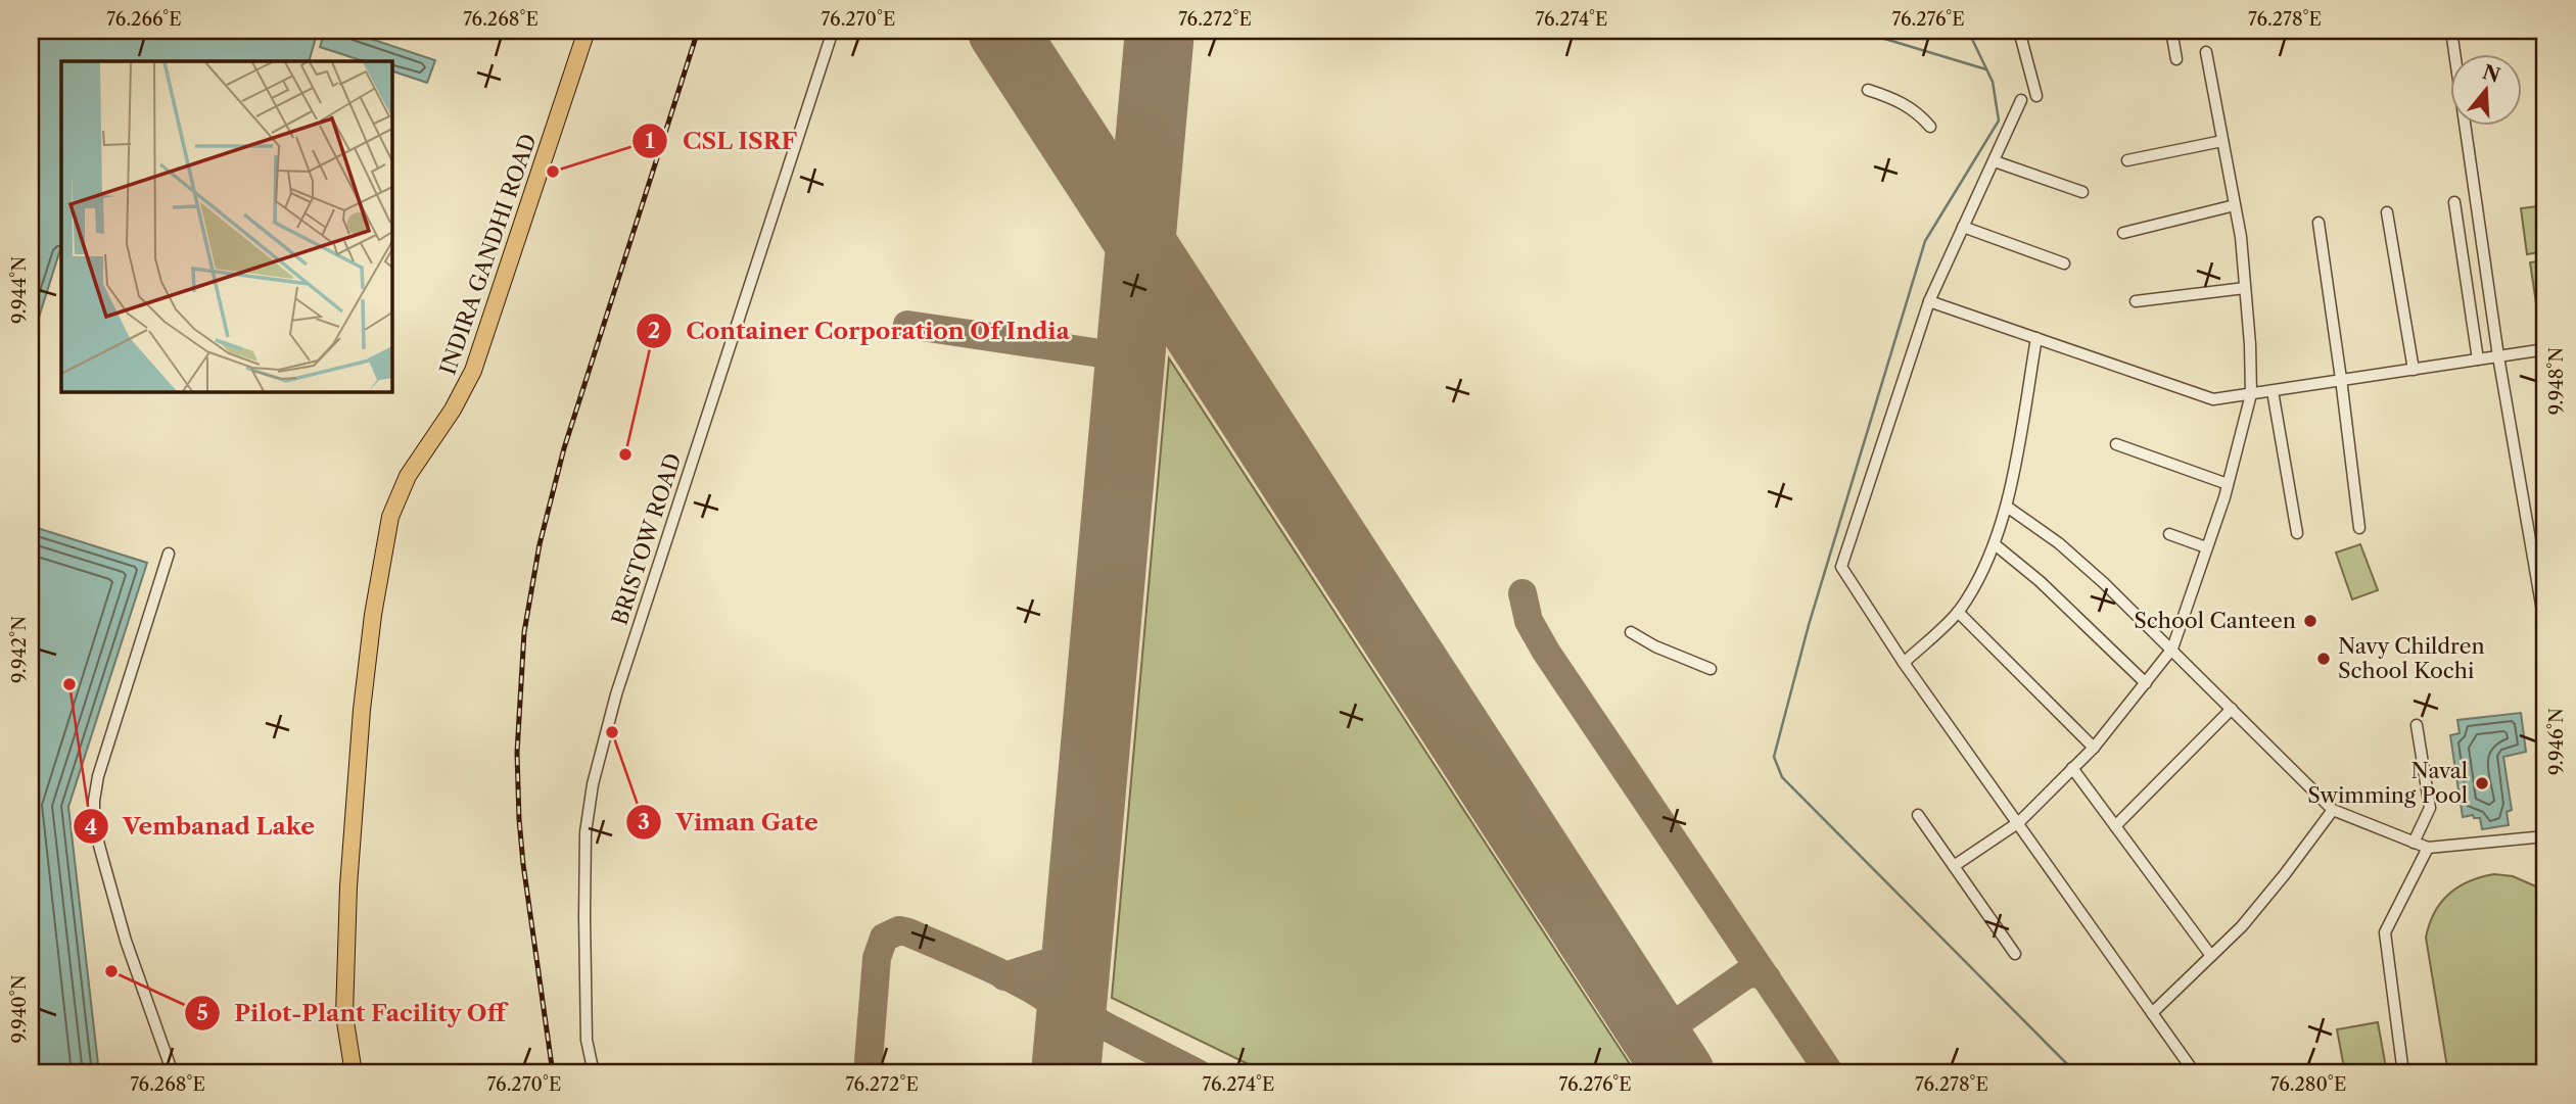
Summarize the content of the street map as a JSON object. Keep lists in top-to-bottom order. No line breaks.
{"streets":{"highway":["INDIRA GANDHI ROAD"],"street":["BRISTOW ROAD"]},"places":["CSL ISRF","Container Corporation Of India","School Canteen","Navy Children School Kochi","Vembanad Lake","Viman Gate","Naval Swimming Pool","Pilot-Plant Facility Off"],"north":"top","coordinates":["76.266°E","76.268°E","76.270°E","76.272°E","76.274°E","76.276°E","76.278°E","9.944°N","9.948°N","9.942°N","9.946°N","9.940°N","76.280°E"]}
